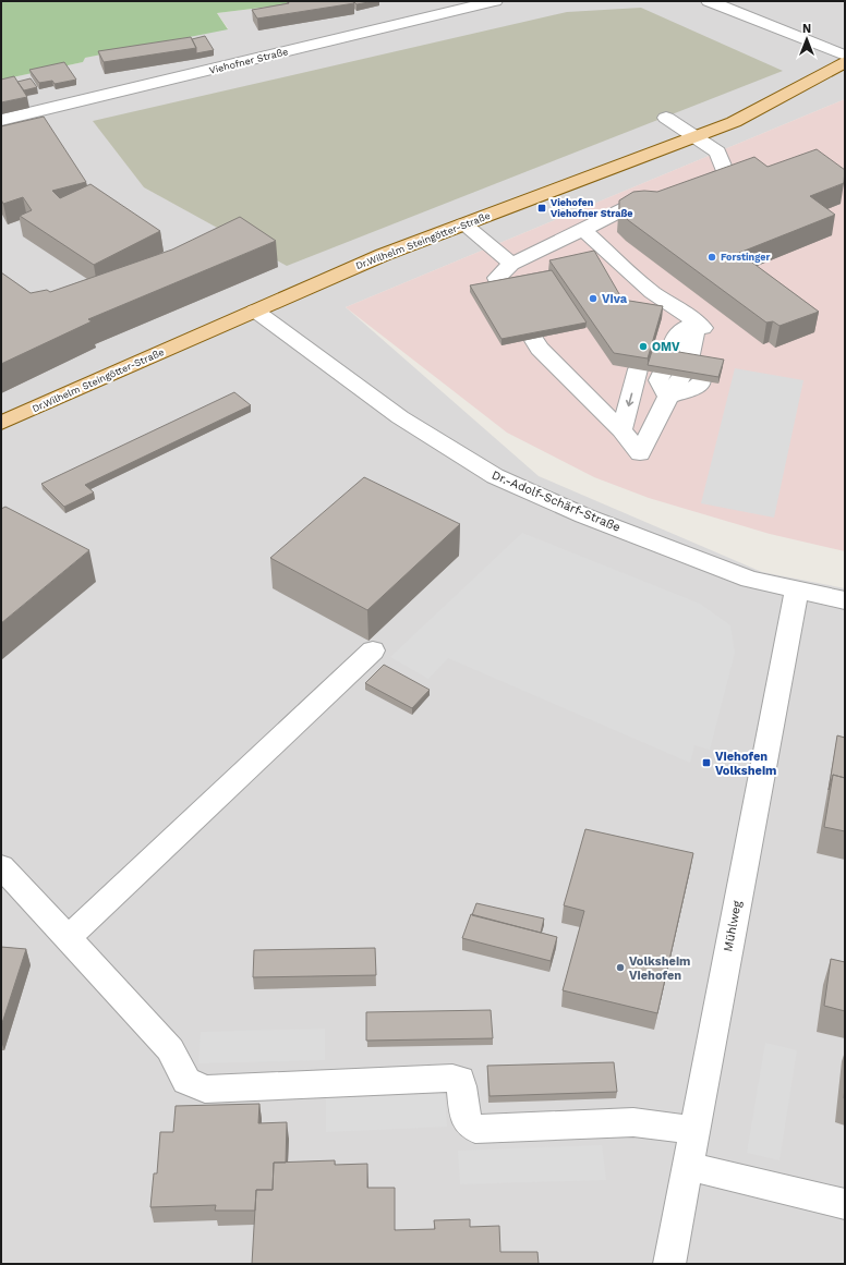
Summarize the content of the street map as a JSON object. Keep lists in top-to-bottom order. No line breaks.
{"streets":{"main road":["Dr.Wilhelm Steingötter-Straße"],"street":["Viehofner Straße","Dr.-Adolf-Schärf-Straße","Mühlweg"]},"crossings":[["Dr.Wilhelm Steingötter-Straße","Dr.-Adolf-Schärf-Straße"],["Dr.-Adolf-Schärf-Straße","Mühlweg"]],"places":{"transit":["Viehofen Viehofner Straße","Viehofen Volksheim"],"other":["Forstinger","Viva","OMV","Volksheim Viehofen"]},"north":"top"}
